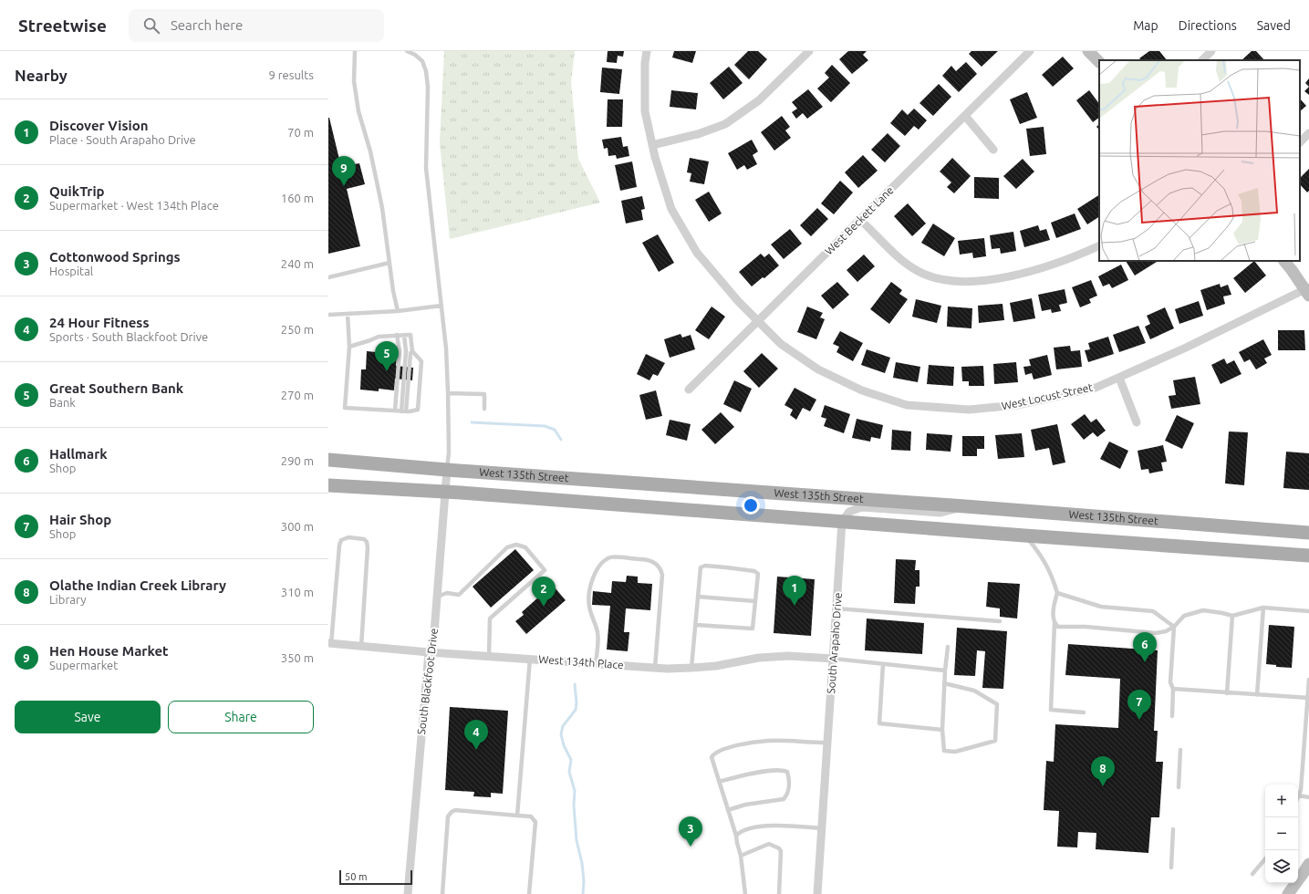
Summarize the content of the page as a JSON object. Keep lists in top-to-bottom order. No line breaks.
{"streets":{"main road":["West 135th Street"],"street":["West Beckett Lane","West Locust Street","South Arapaho Drive","West 134th Place","South Blackfoot Drive"]},"crossings":[["West Beckett Lane","West Locust Street"],["West 135th Street","South Arapaho Drive"],["West 135th Street","South Blackfoot Drive"],["South Arapaho Drive","West 134th Place"],["West 134th Place","South Blackfoot Drive"]],"scale_bar":"50 m","page":{"header":"Streetwise","search":"Search here","nav":["Map","Directions","Saved"],"heading":["Nearby","9 results"],"list":[{"mark":"1","name":"Discover Vision","note":"Place · South Arapaho Drive","value":"70 m"},{"mark":"2","name":"QuikTrip","note":"Supermarket · West 134th Place","value":"160 m"},{"mark":"3","name":"Cottonwood Springs","note":"Hospital","value":"240 m"},{"mark":"4","name":"24 Hour Fitness","note":"Sports · South Blackfoot Drive","value":"250 m"},{"mark":"5","name":"Great Southern Bank","note":"Bank","value":"270 m"},{"mark":"6","name":"Hallmark","note":"Shop","value":"290 m"},{"mark":"7","name":"Hair Shop","note":"Shop","value":"300 m"},{"mark":"8","name":"Olathe Indian Creek Library","note":"Library","value":"310 m"},{"mark":"9","name":"Hen House Market","note":"Supermarket","value":"350 m"}],"pins":["9","5","1","2","6","7","4","8","3"],"buttons":["Save","Share"],"map_buttons":["+","−"],"scale":"50 m"}}
